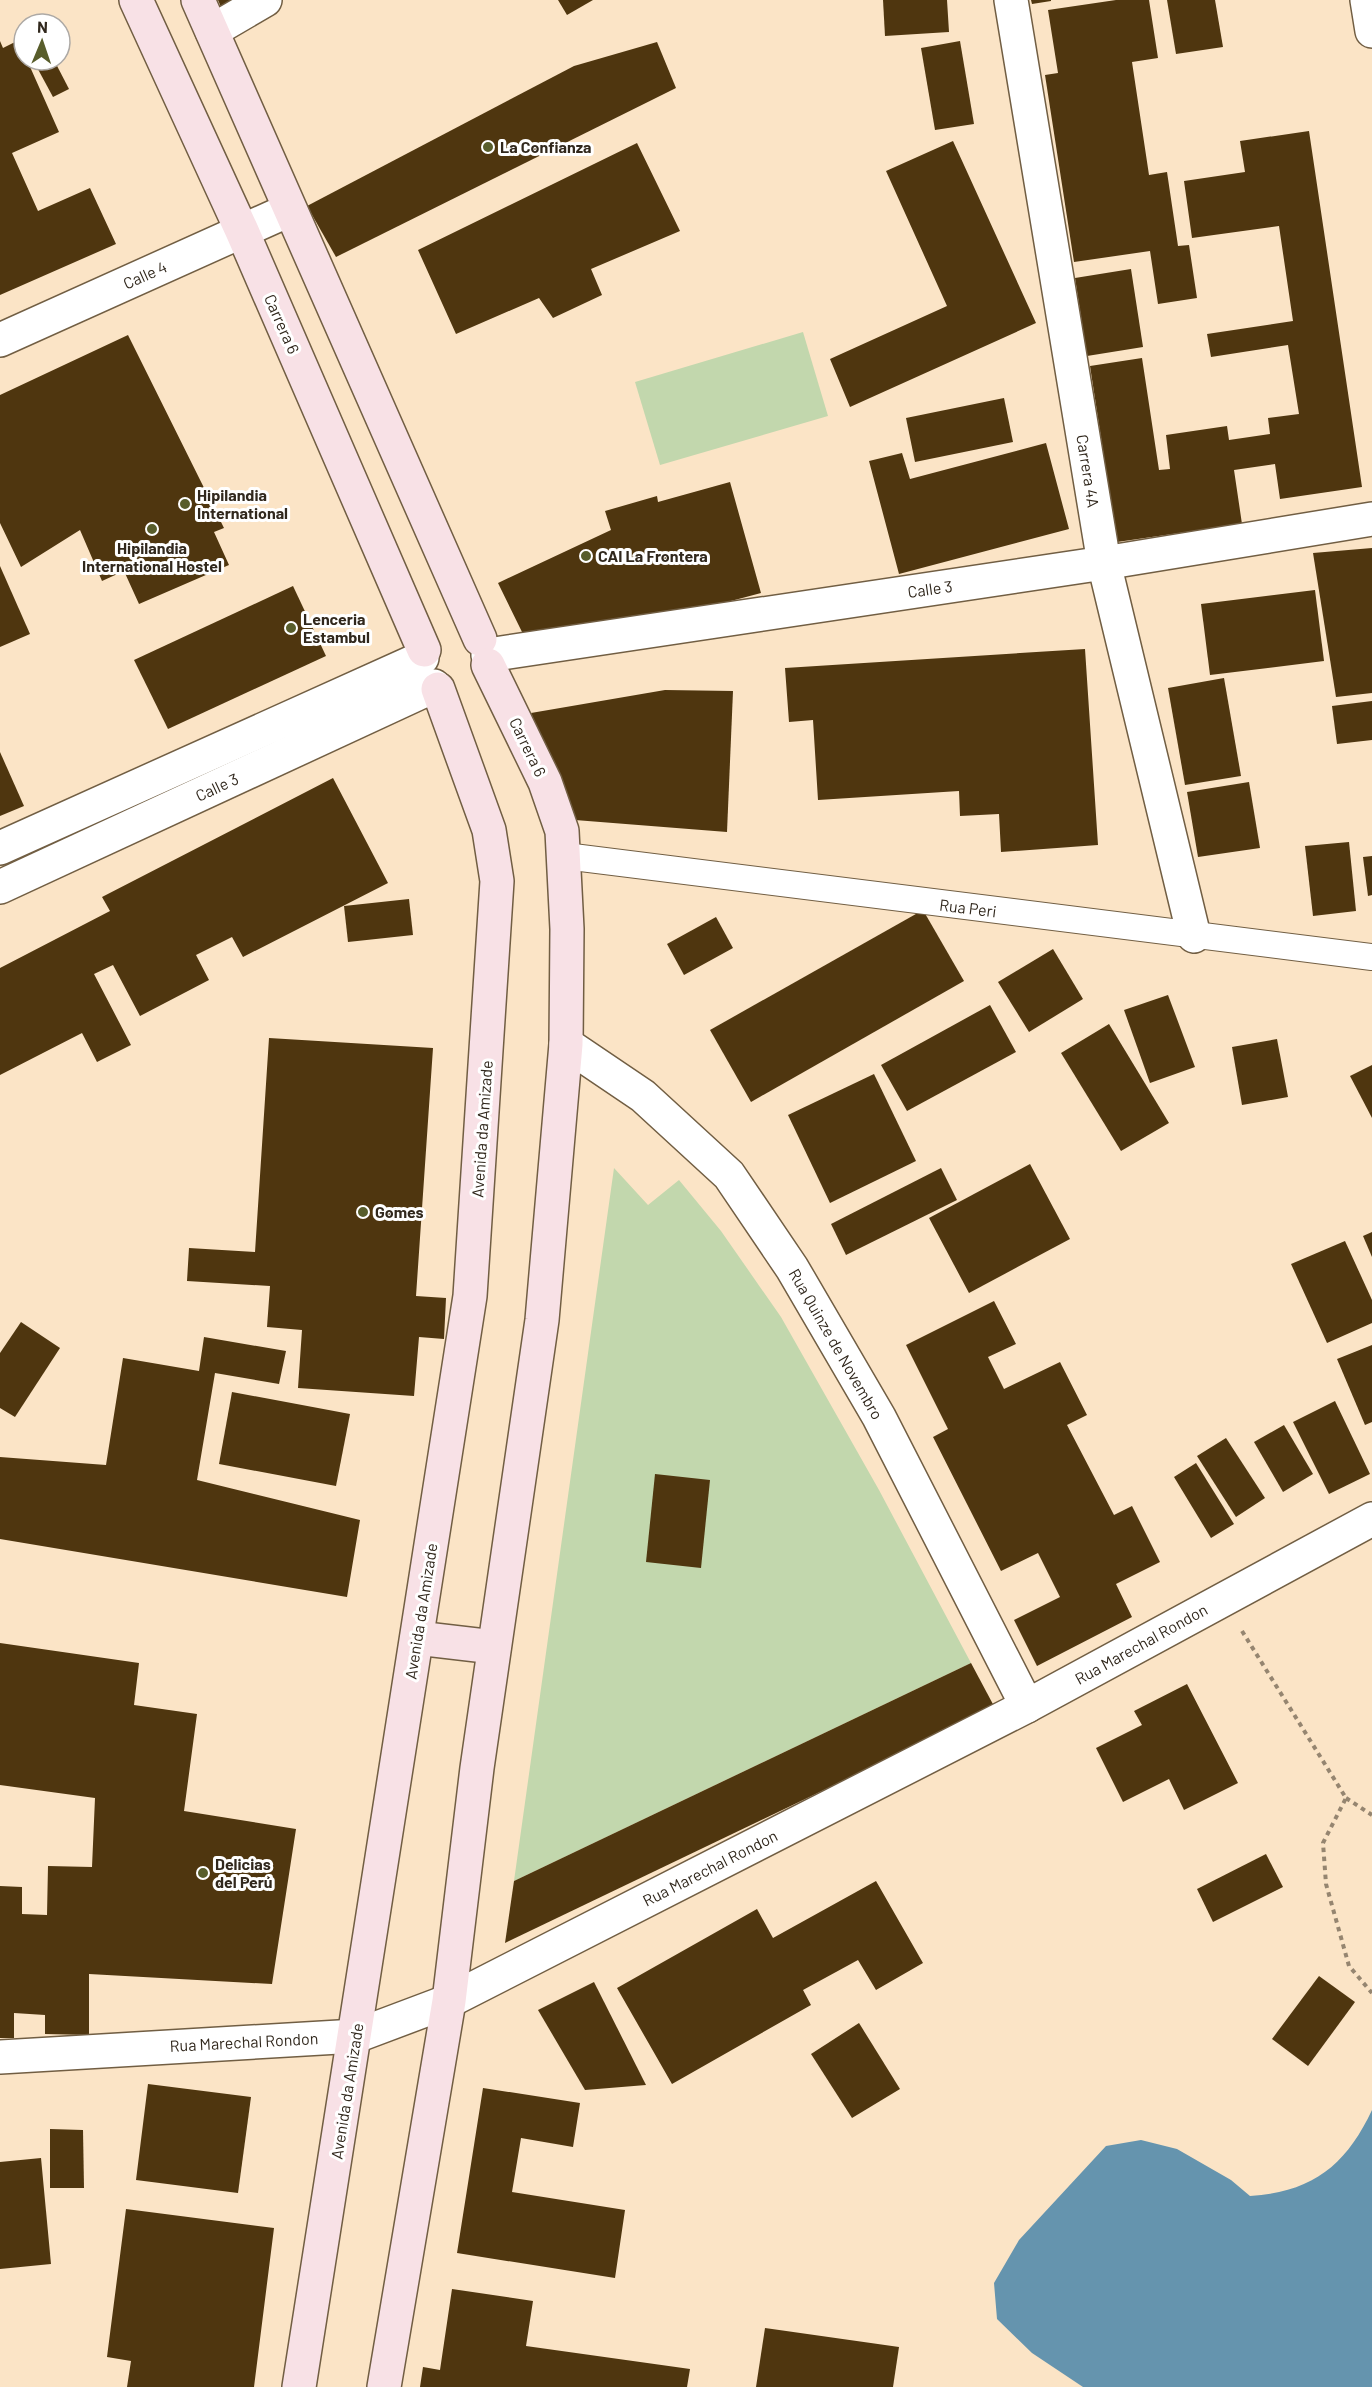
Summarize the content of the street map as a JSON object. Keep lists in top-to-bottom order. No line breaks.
{"streets":{"main road":["Carrera 6","Avenida da Amizade"],"street":["Calle 4","Carrera 4A","Calle 3","Rua Peri","Rua Quinze de Novembro","Rua Marechal Rondon"]},"crossings":[["Calle 4","Carrera 6"],["Carrera 6","Calle 3"],["Carrera 6","Rua Peri"],["Carrera 6","Avenida da Amizade"],["Carrera 4A","Calle 3"],["Carrera 4A","Rua Peri"],["Avenida da Amizade","Rua Marechal Rondon"],["Rua Quinze de Novembro","Rua Marechal Rondon"]],"places":["La Confianza","Hipilandia International","Hipilandia International Hostel","CAI La Frontera","Lenceria Estambul","Gomes","Delicias del Perú"],"north":"top"}
